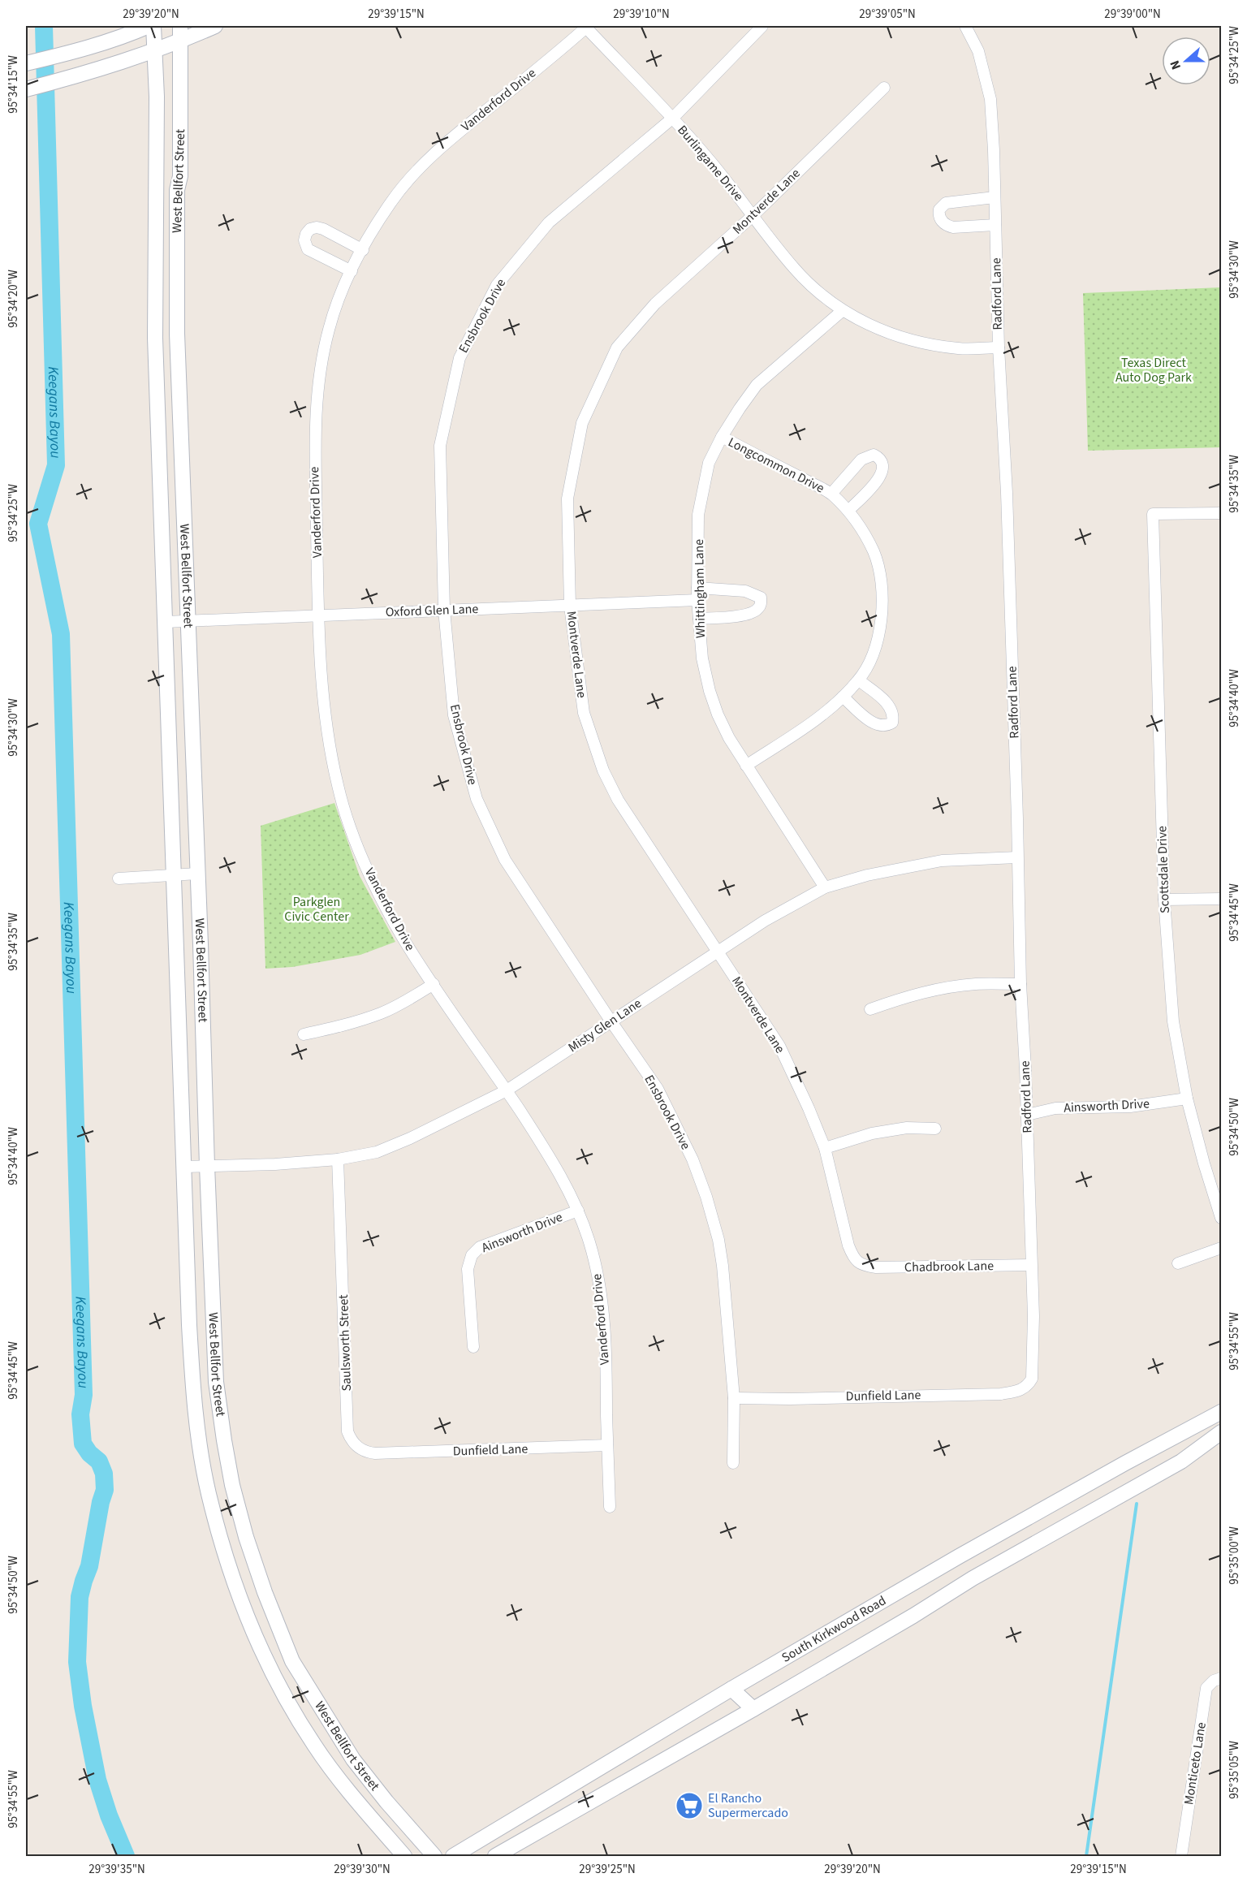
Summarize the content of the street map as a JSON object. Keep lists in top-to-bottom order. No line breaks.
{"streets":{"main road":["West Bellfort Street","South Kirkwood Road"],"street":["Vanderford Drive","Burlingame Drive","Montverde Lane","Radford Lane","Ensbrook Drive","Longcommon Drive","Whittingham Lane","Oxford Glen Lane","Scottsdale Drive","Misty Glen Lane","Ainsworth Drive","Chadbrook Lane","Saulsworth Street","Dunfield Lane","Monticeto Lane"]},"crossings":[["Vanderford Drive","Burlingame Drive"],["Vanderford Drive","Oxford Glen Lane"],["Vanderford Drive","Misty Glen Lane"],["Vanderford Drive","Ainsworth Drive"],["Vanderford Drive","Dunfield Lane"],["Burlingame Drive","Montverde Lane"],["Burlingame Drive","Radford Lane"],["Burlingame Drive","Ensbrook Drive"],["Burlingame Drive","Whittingham Lane"],["West Bellfort Street","Oxford Glen Lane"],["West Bellfort Street","Misty Glen Lane"],["Montverde Lane","Oxford Glen Lane"],["Montverde Lane","Misty Glen Lane"],["Montverde Lane","Chadbrook Lane"],["Radford Lane","Misty Glen Lane"],["Radford Lane","Ainsworth Drive"],["Radford Lane","Chadbrook Lane"],["Radford Lane","Dunfield Lane"],["Ensbrook Drive","Oxford Glen Lane"],["Ensbrook Drive","Misty Glen Lane"],["Ensbrook Drive","Dunfield Lane"],["Longcommon Drive","Whittingham Lane"],["Whittingham Lane","Oxford Glen Lane"],["Whittingham Lane","Misty Glen Lane"],["Scottsdale Drive","Ainsworth Drive"],["Misty Glen Lane","Saulsworth Street"],["Saulsworth Street","Dunfield Lane"]],"water":["Keegans Bayou"],"parks":["Texas Direct Auto Dog Park","Parkglen Civic Center"],"places":{"supermarket":["El Rancho Supermercado"]},"north":"left","coordinates":["29°39'20\"N","29°39'15\"N","29°39'10\"N","29°39'05\"N","29°39'00\"N","95°34'25\"W","95°34'15\"W","95°34'30\"W","95°34'20\"W","95°34'35\"W","95°34'40\"W","95°34'45\"W","95°34'50\"W","95°34'55\"W","95°35'00\"W","95°35'05\"W","29°39'35\"N","29°39'30\"N","29°39'25\"N"]}
